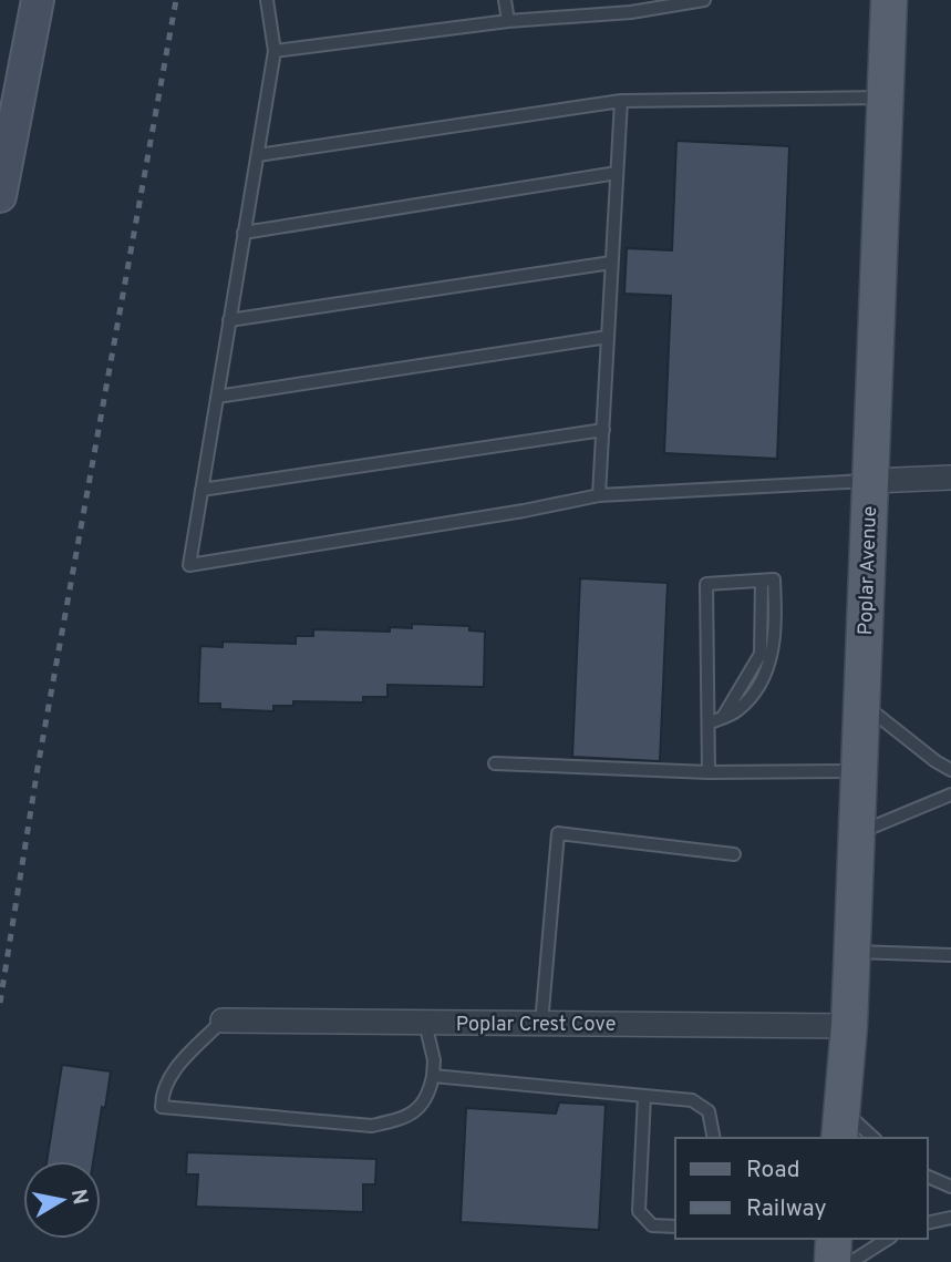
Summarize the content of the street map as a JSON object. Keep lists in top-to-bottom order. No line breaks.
{"streets":{"main road":["Poplar Avenue"],"street":["Poplar Crest Cove"]},"crossings":[["Poplar Avenue","Poplar Crest Cove"]],"legend":["Road","Railway"],"north":"right"}
